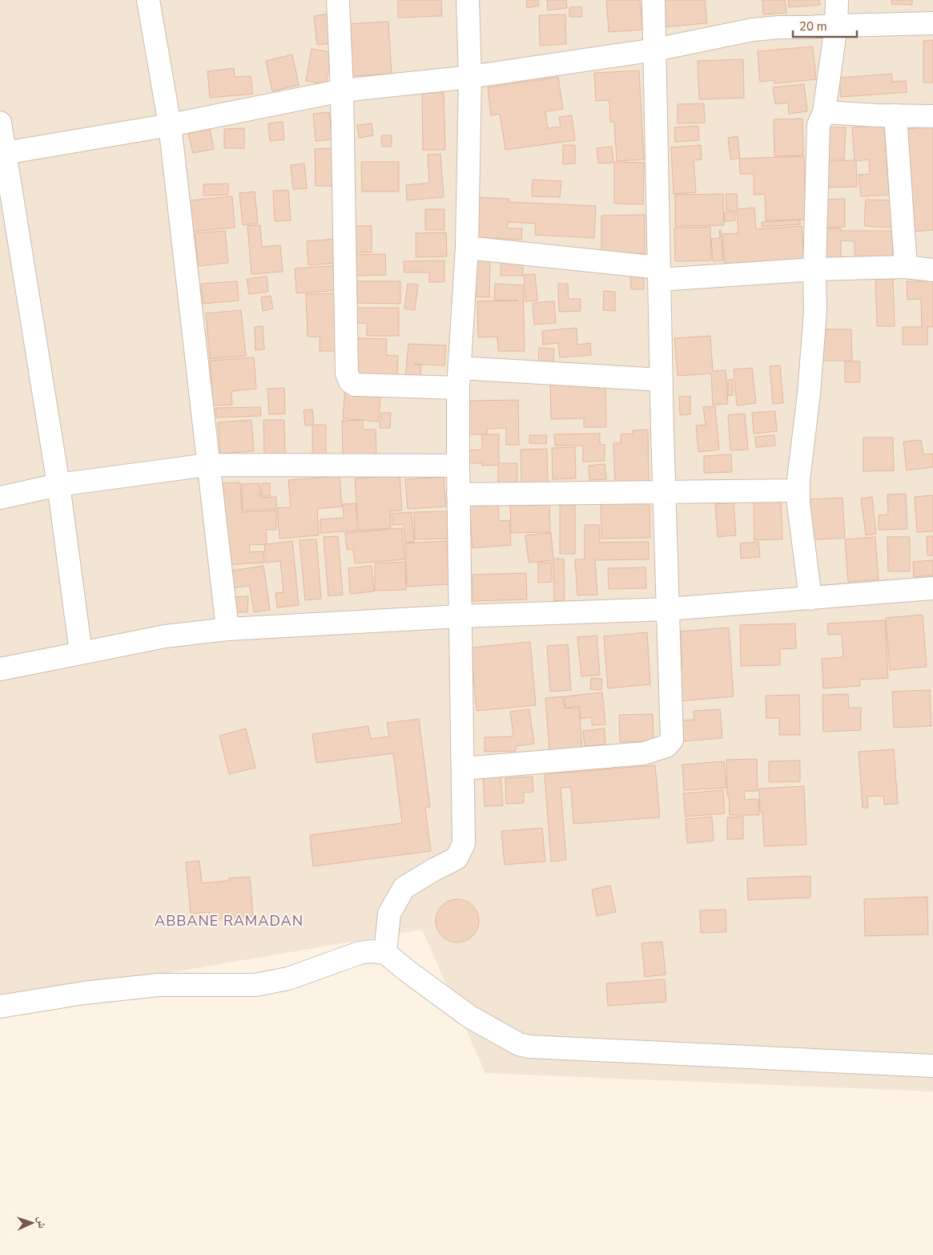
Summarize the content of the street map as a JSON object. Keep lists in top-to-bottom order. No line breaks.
{"districts":["ABBANE RAMADAN"],"scale_bar":"20 m","north":"right"}
